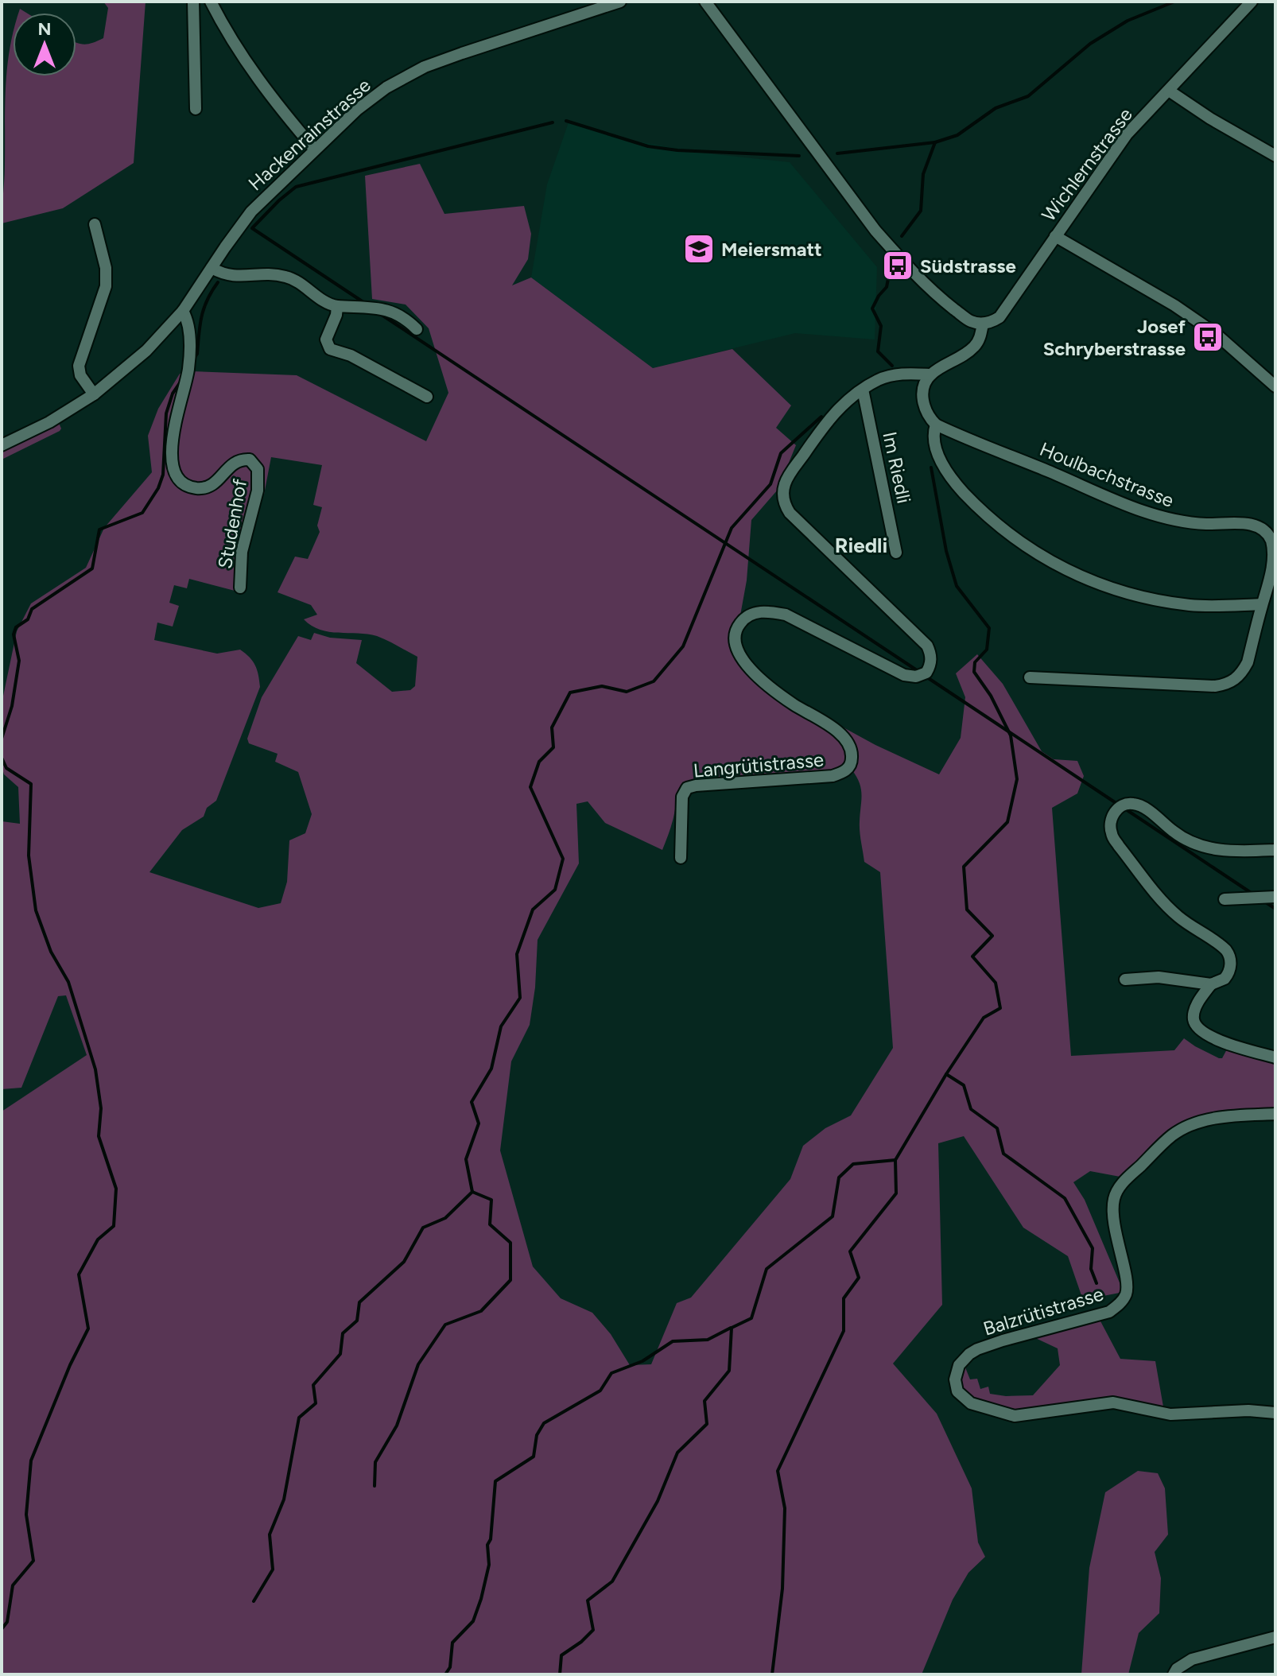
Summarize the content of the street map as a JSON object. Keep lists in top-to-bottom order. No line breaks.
{"streets":{"street":["Hackenrainstrasse","Wichlernstrasse","Im Riedli","Houlbachstrasse","Studenhof","Langrütistrasse","Balzrütistrasse"]},"crossings":[["Hackenrainstrasse","Studenhof"],["Im Riedli","Langrütistrasse"]],"districts":["Riedli"],"places":{"school or university":["Meiersmatt"],"bus stop":["Südstrasse","Josef Schryberstrasse"]},"north":"top"}
